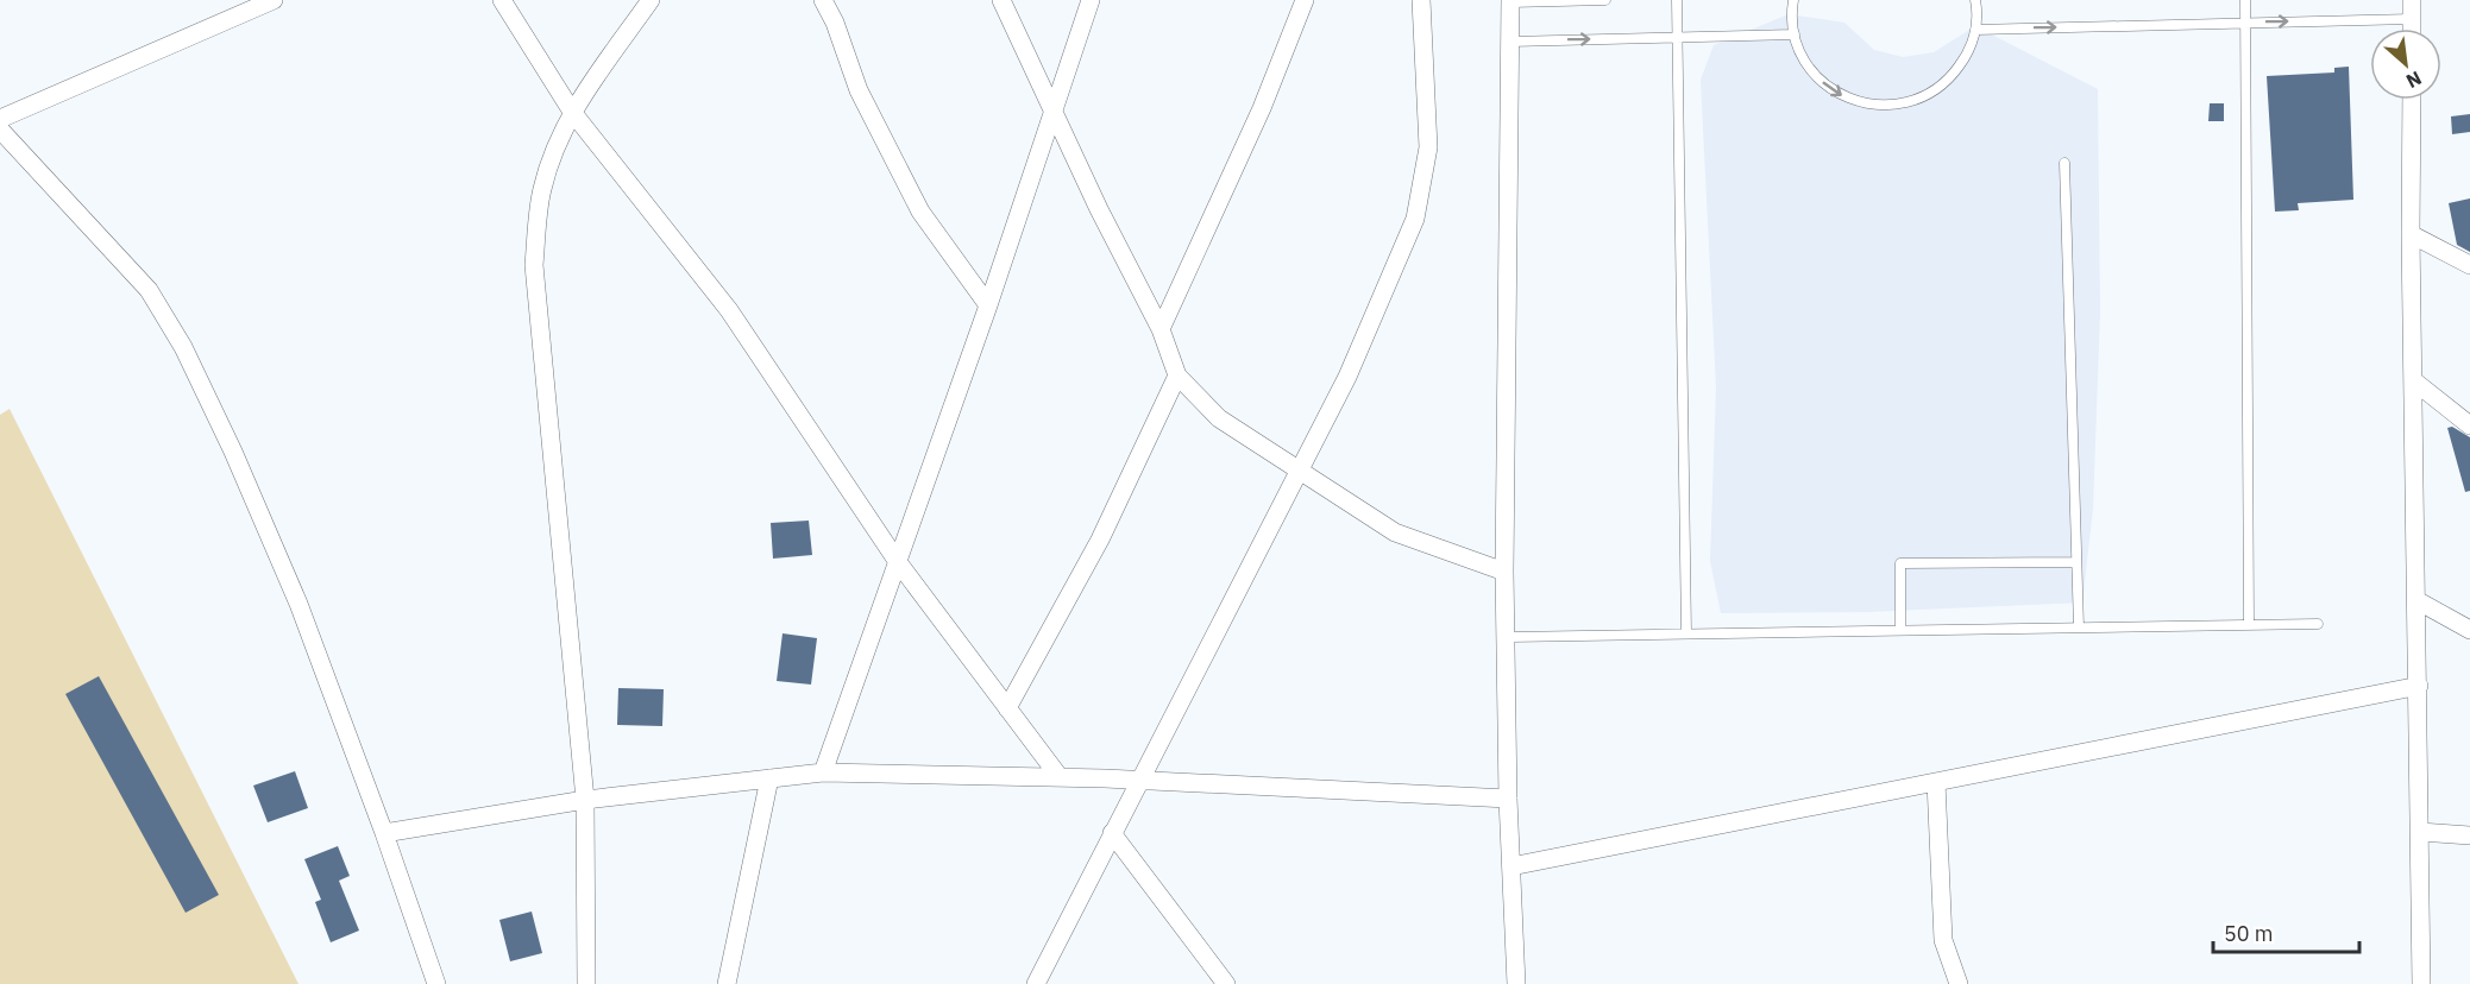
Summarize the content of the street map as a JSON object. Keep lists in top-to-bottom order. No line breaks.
{"scale_bar":"50 m","north":"bottom right"}
